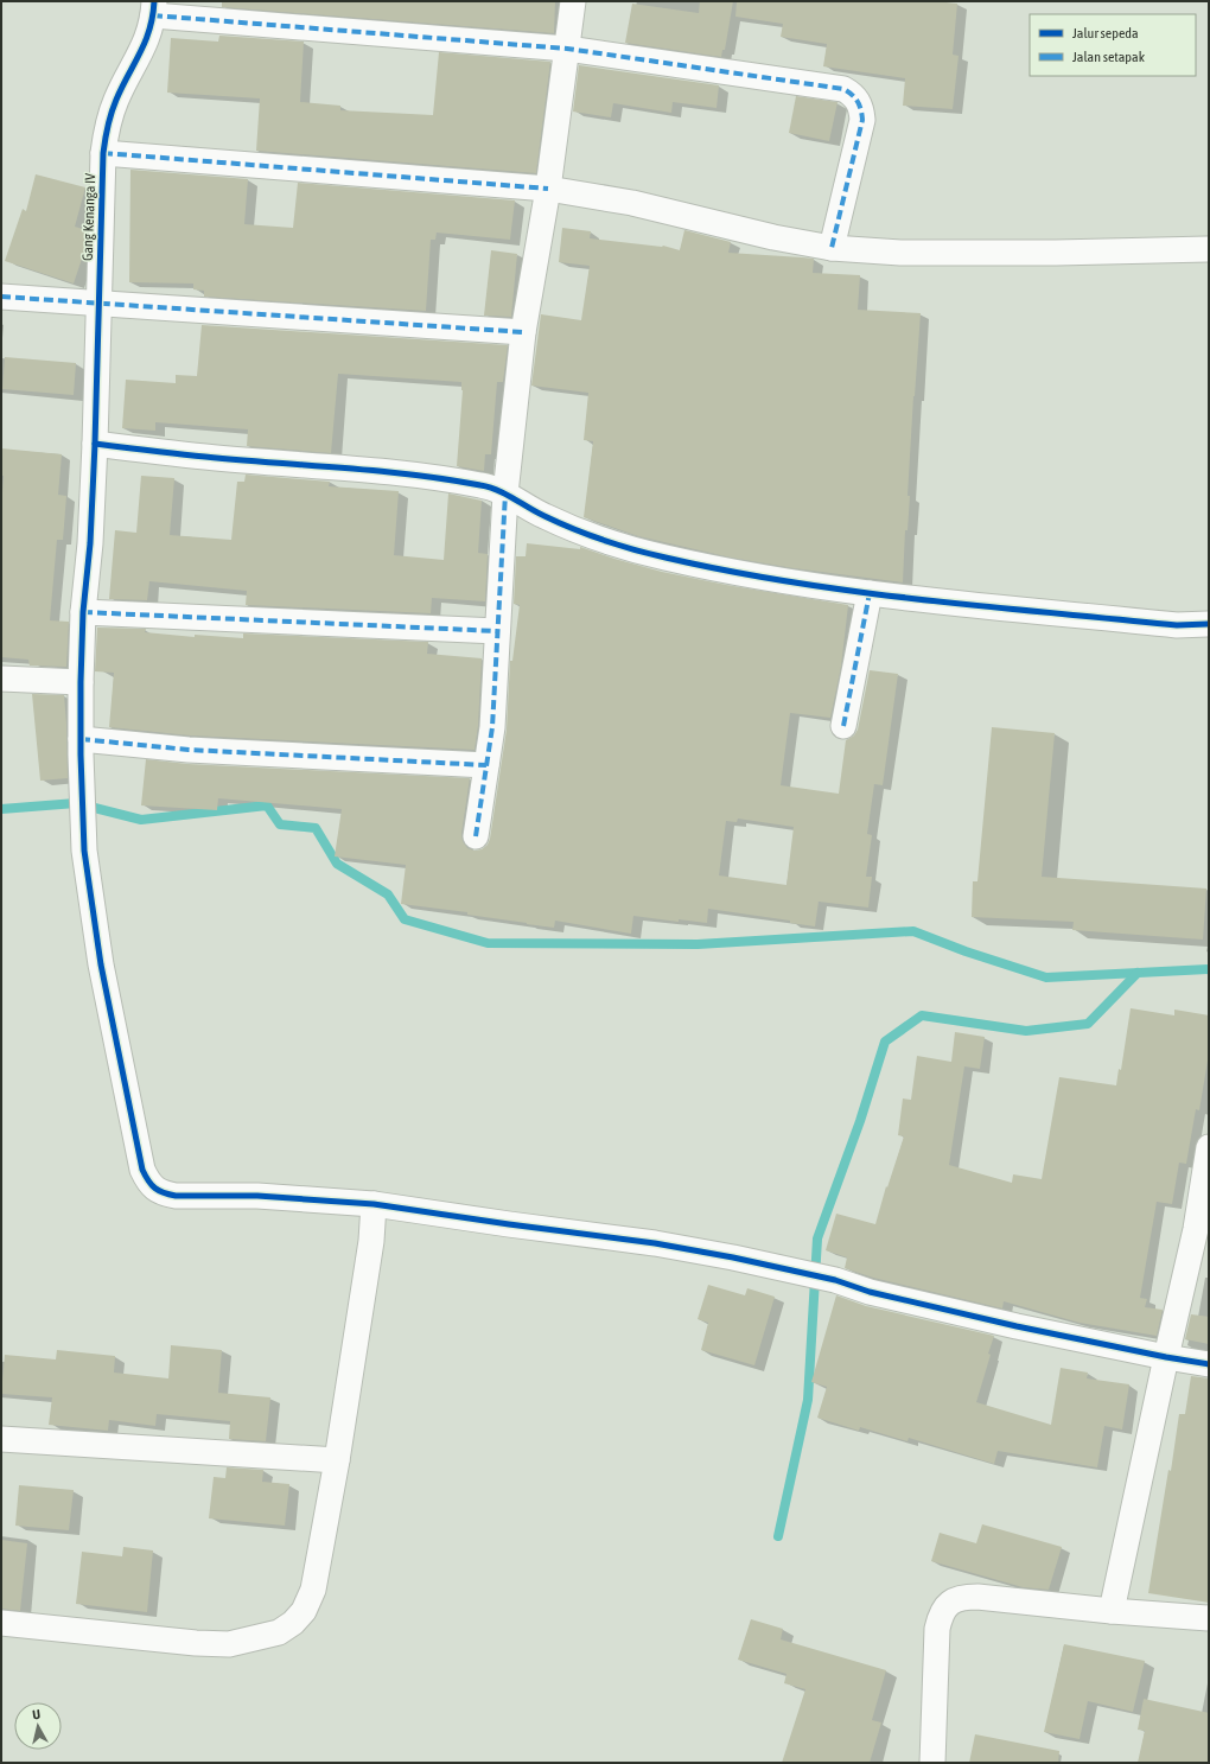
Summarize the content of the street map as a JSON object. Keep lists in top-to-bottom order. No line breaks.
{"streets":{"street":["Gang Kenanga IV"]},"legend":["Jalur sepeda","Jalan setapak"],"north":"top"}
